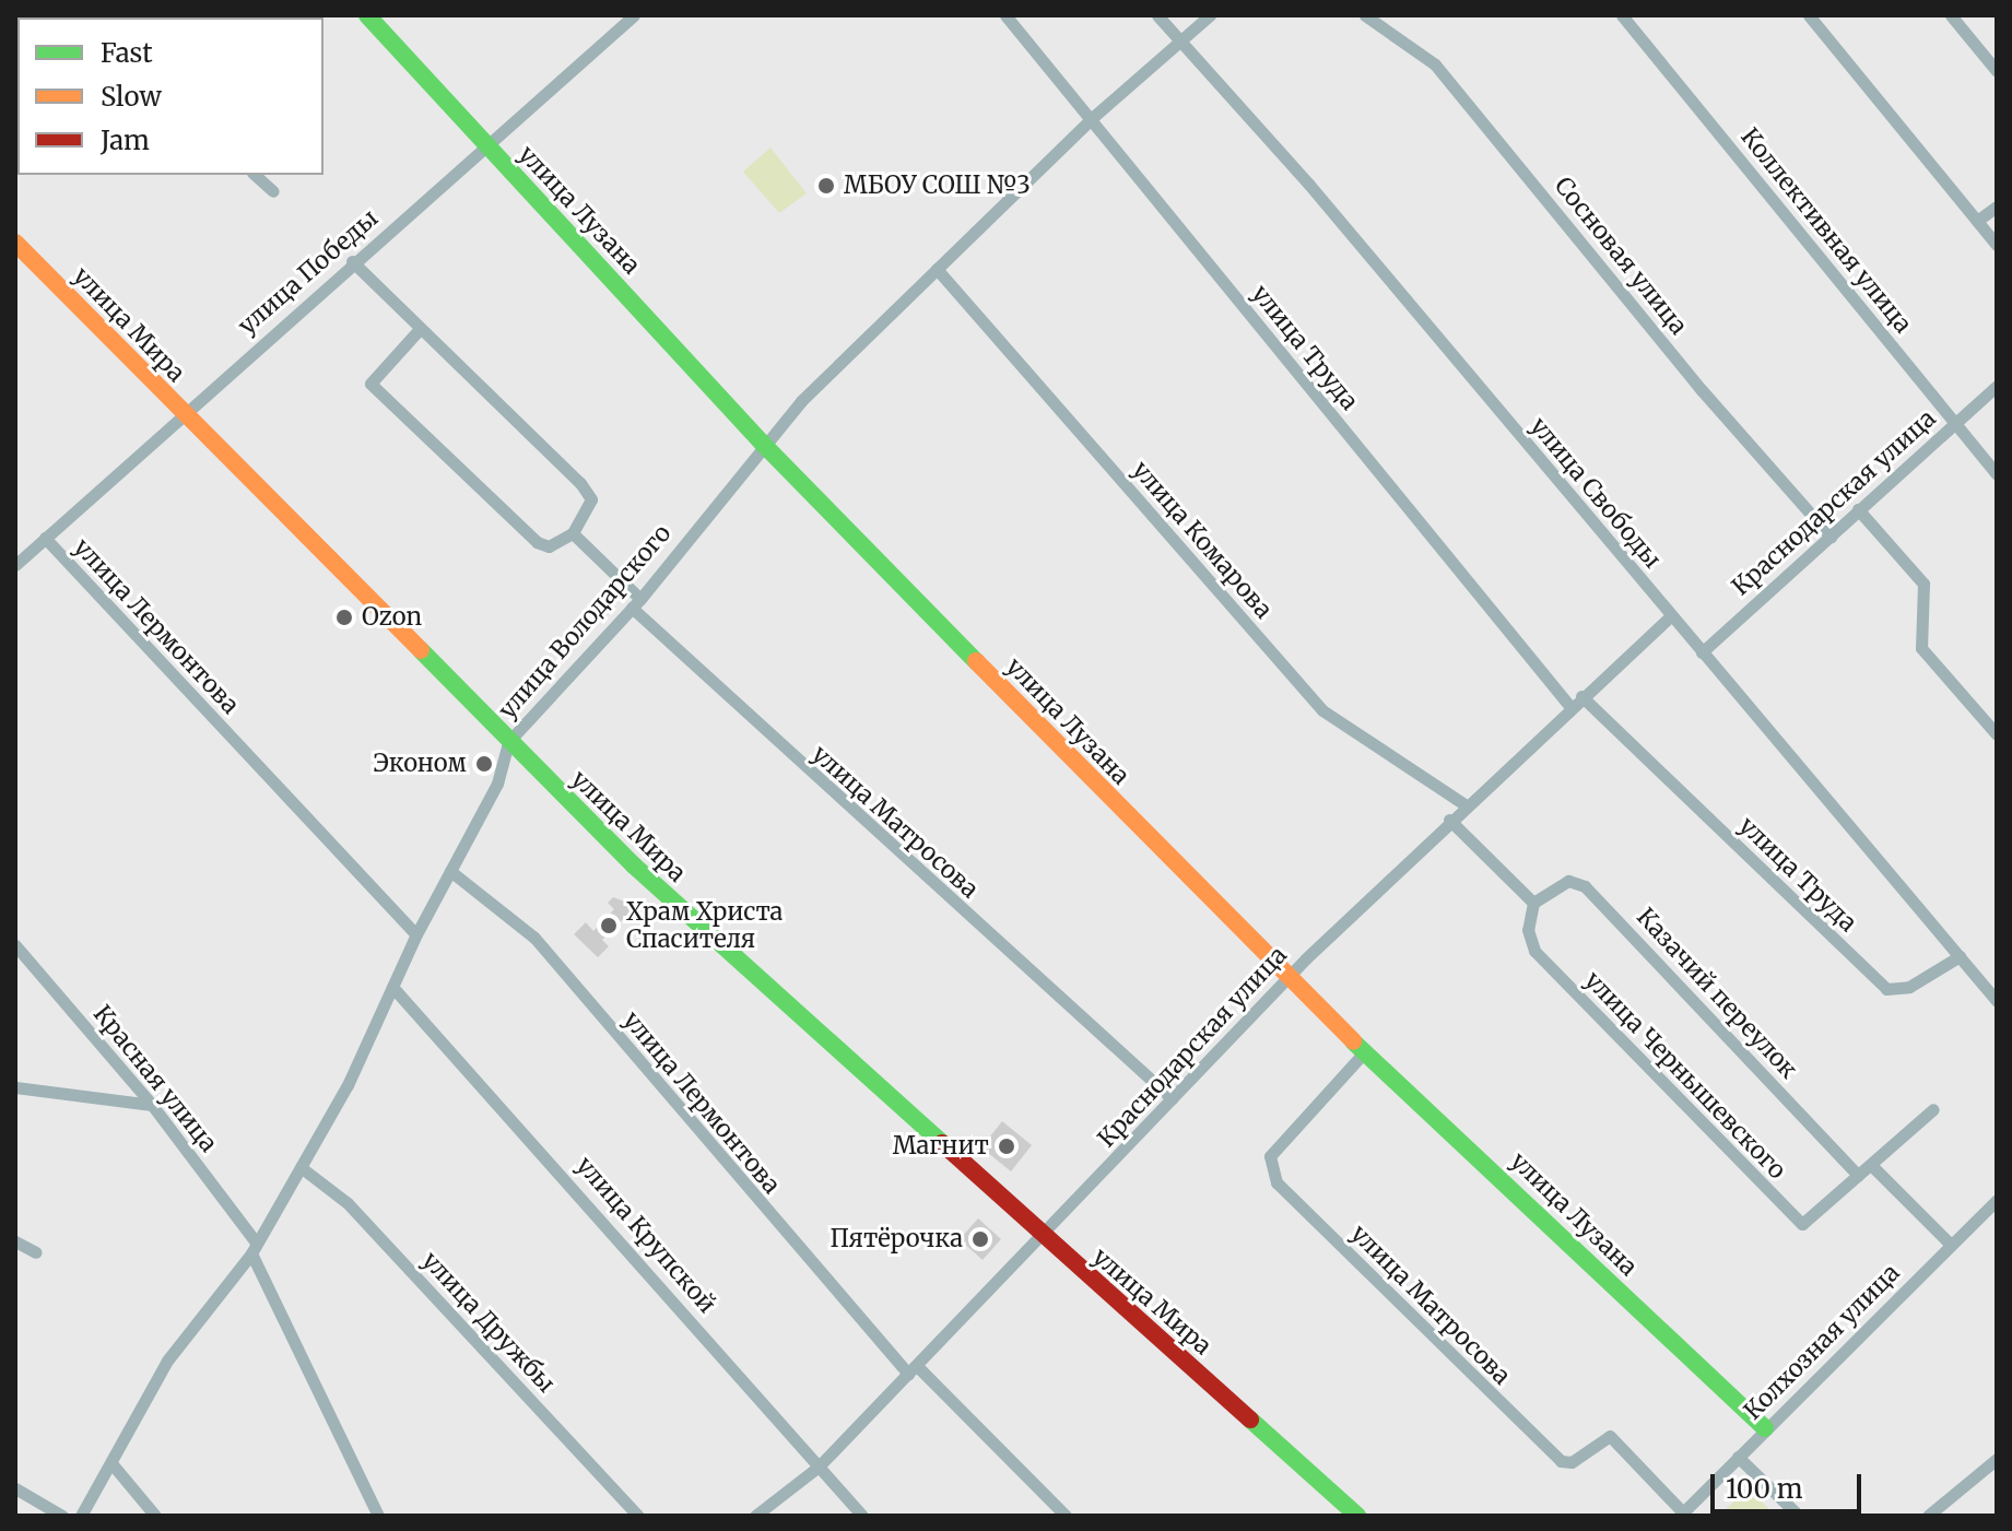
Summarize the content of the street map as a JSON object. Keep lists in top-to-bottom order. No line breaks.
{"streets":{"street":["улица Лузана","Коллективная улица","Сосновая улица","улица Победы","улица Мира","улица Труда","улица Свободы","Краснодарская улица","улица Комарова","улица Володарского","улица Лермонтова","улица Матросова","Казачий переулок","улица Чернышевского","Красная улица","улица Крупской","улица Дружбы","Колхозная улица"]},"crossings":[["улица Лузана","улица Победы"],["улица Лузана","Краснодарская улица"],["улица Лузана","улица Володарского"],["улица Лузана","улица Матросова"],["улица Лузана","Колхозная улица"],["Коллективная улица","Краснодарская улица"],["Сосновая улица","Краснодарская улица"],["улица Победы","улица Мира"],["улица Победы","улица Лермонтова"],["улица Мира","Краснодарская улица"],["улица Мира","улица Володарского"],["улица Труда","улица Свободы"],["улица Труда","Краснодарская улица"],["улица Труда","улица Володарского"],["улица Свободы","Краснодарская улица"],["улица Свободы","улица Володарского"],["Краснодарская улица","улица Комарова"],["Краснодарская улица","улица Лермонтова"],["Краснодарская улица","улица Матросова"],["Краснодарская улица","улица Крупской"],["улица Комарова","улица Володарского"],["улица Володарского","улица Лермонтова"],["улица Володарского","улица Матросова"],["улица Володарского","Красная улица"],["улица Володарского","улица Крупской"],["улица Володарского","улица Дружбы"],["улица Матросова","Колхозная улица"],["Казачий переулок","улица Чернышевского"]],"places":["МБОУ СОШ №3","Ozon","Эконом","Храм Христа Спасителя","Магнит","Пятёрочка"],"legend":["Fast","Slow","Jam"],"scale_bar":"100 m"}
